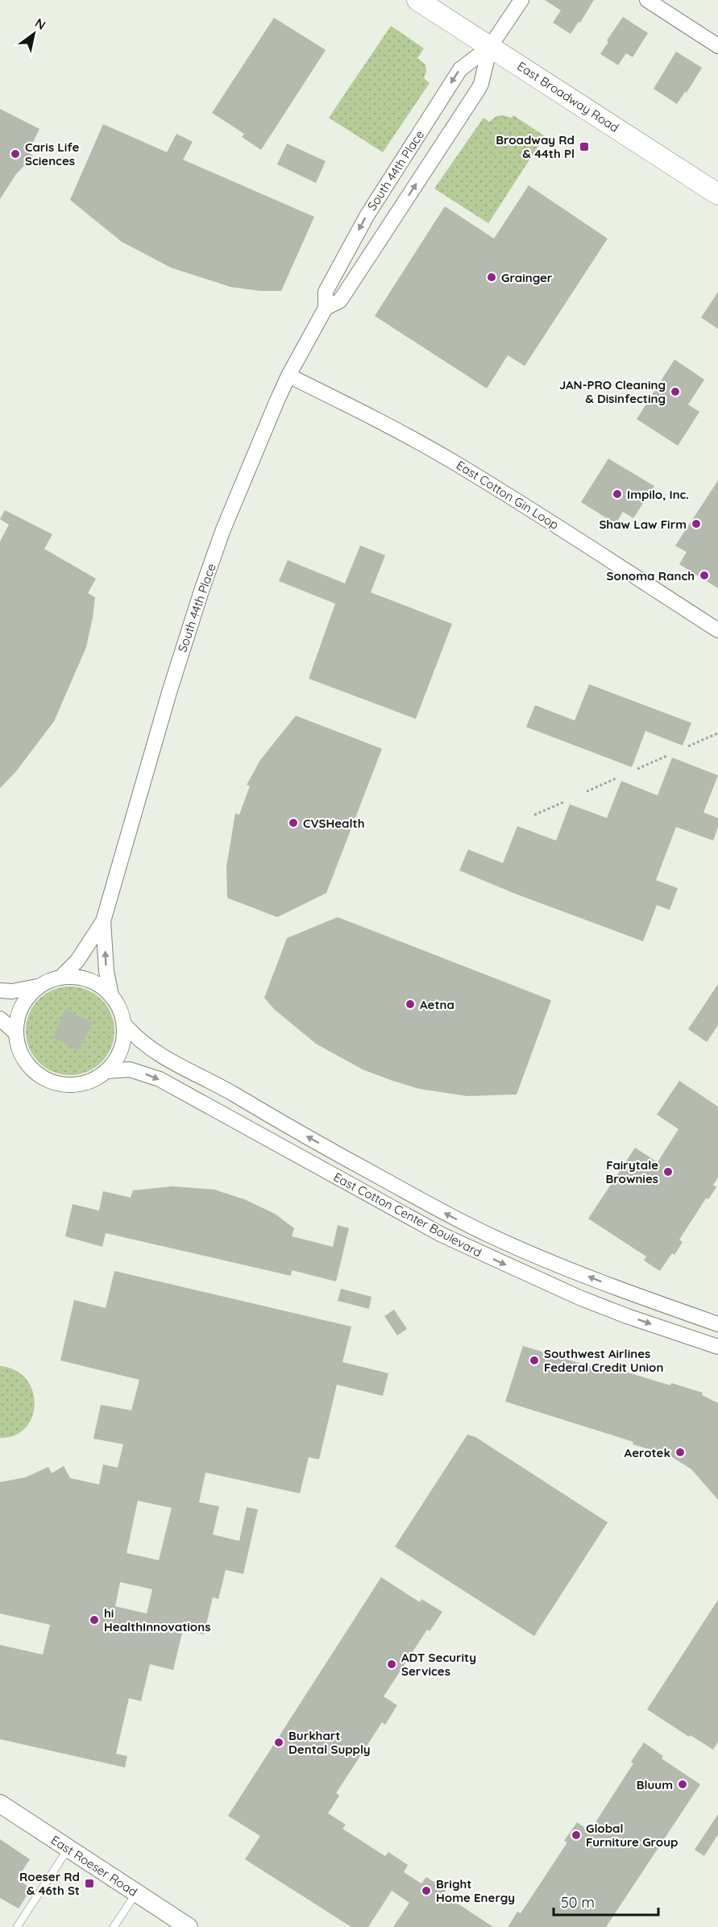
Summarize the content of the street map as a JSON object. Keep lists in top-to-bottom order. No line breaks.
{"streets":{"main road":["East Broadway Road"],"street":["South 44th Place","East Cotton Gin Loop","East Cotton Center Boulevard","East Roeser Road"]},"crossings":[["East Broadway Road","South 44th Place"],["South 44th Place","East Cotton Gin Loop"],["South 44th Place","East Cotton Center Boulevard"]],"places":{"transit":["Broadway Rd & 44th Pl","Roeser Rd & 46th St"],"other":["Caris Life Sciences","Grainger","JAN-PRO Cleaning & Disinfecting","Impilo, Inc.","Shaw Law Firm","Sonoma Ranch","CVSHealth","Aetna","Fairytale Brownies","Southwest Airlines Federal Credit Union","Aerotek","hi HealthInnovations","ADT Security Services","Burkhart Dental Supply","Bluum","Global Furniture Group","Bright Home Energy"]},"scale_bar":"50 m","north":"top right"}
